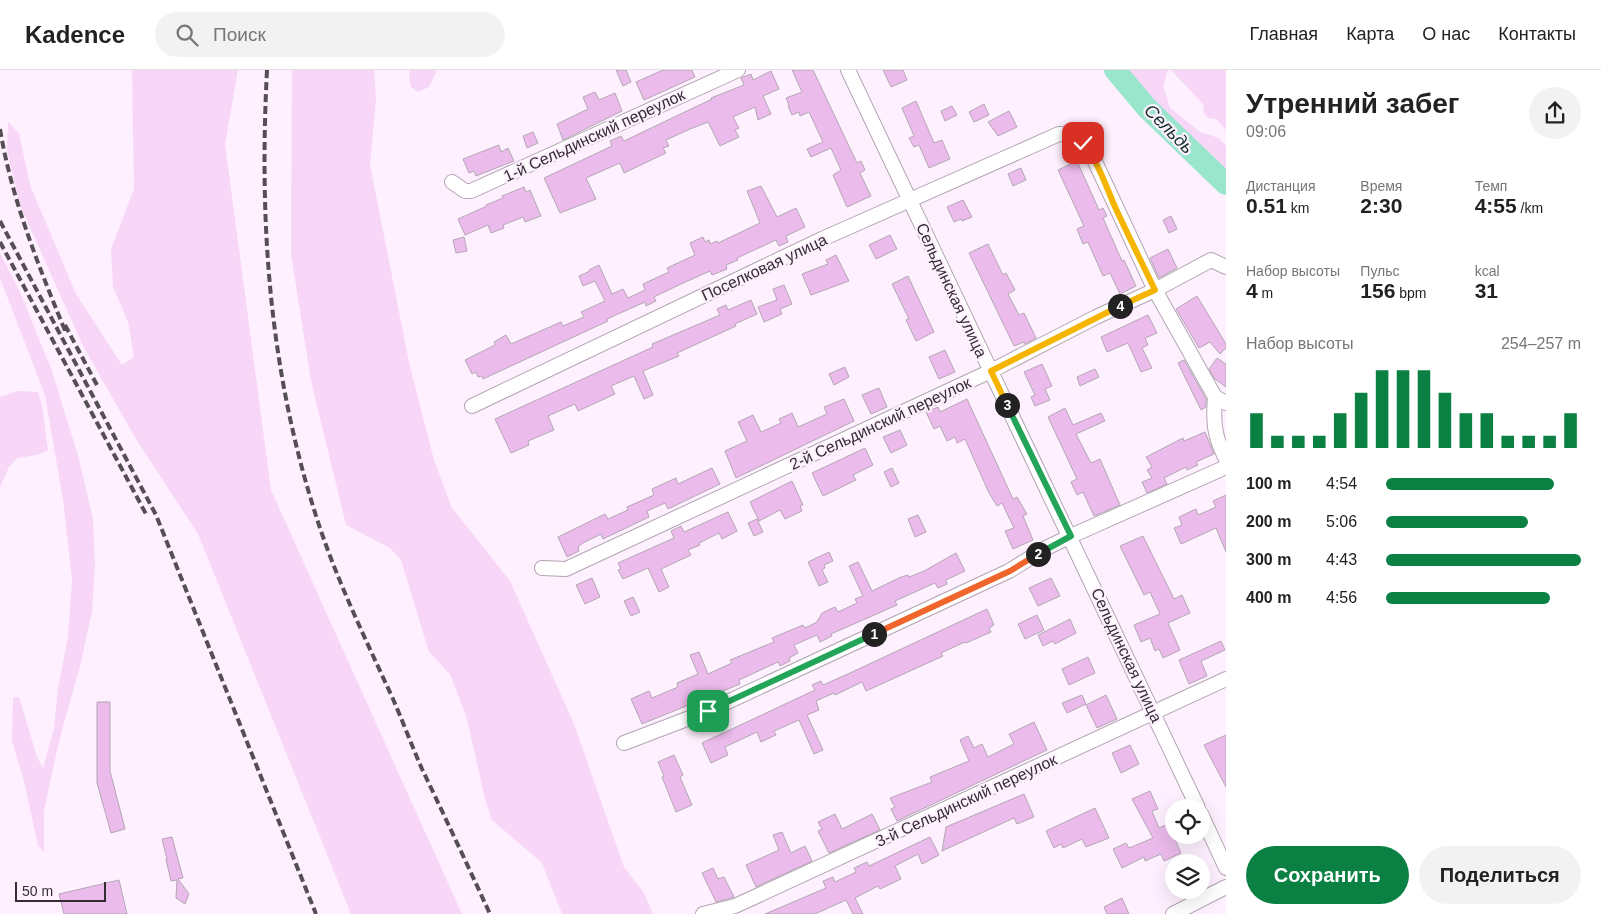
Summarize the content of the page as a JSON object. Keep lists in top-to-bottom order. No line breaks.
{"streets":{"street":["1-й Сельдинский переулок","Поселковая улица","Сельдинская улица","2-й Сельдинский переулок","3-й Сельдинский переулок"]},"crossings":[["Поселковая улица","Сельдинская улица"],["Поселковая улица","2-й Сельдинский переулок"],["Сельдинская улица","2-й Сельдинский переулок"],["Сельдинская улица","3-й Сельдинский переулок"]],"water":["Сельдь"],"scale_bar":"50 m","page":{"header":"Kadence","search":"Поиск","nav":["Главная","Карта","О нас","Контакты"],"heading":["Утренний забег","09:06"],"stats":[["Дистанция","0.51 km"],["Время","2:30"],["Темп","4:55 /km"],["Набор высоты","4 m"],["Пульс","156 bpm"],["kcal","31"]],"pins":["4","3","2","1"],"chart":["Набор высоты","254–257 m"],"list":[{"name":"100 m","note":"4:54"},{"name":"200 m","note":"5:06"},{"name":"300 m","note":"4:43"},{"name":"400 m","note":"4:56"}],"buttons":["Сохранить","Поделиться"],"scale":"50 m"}}
